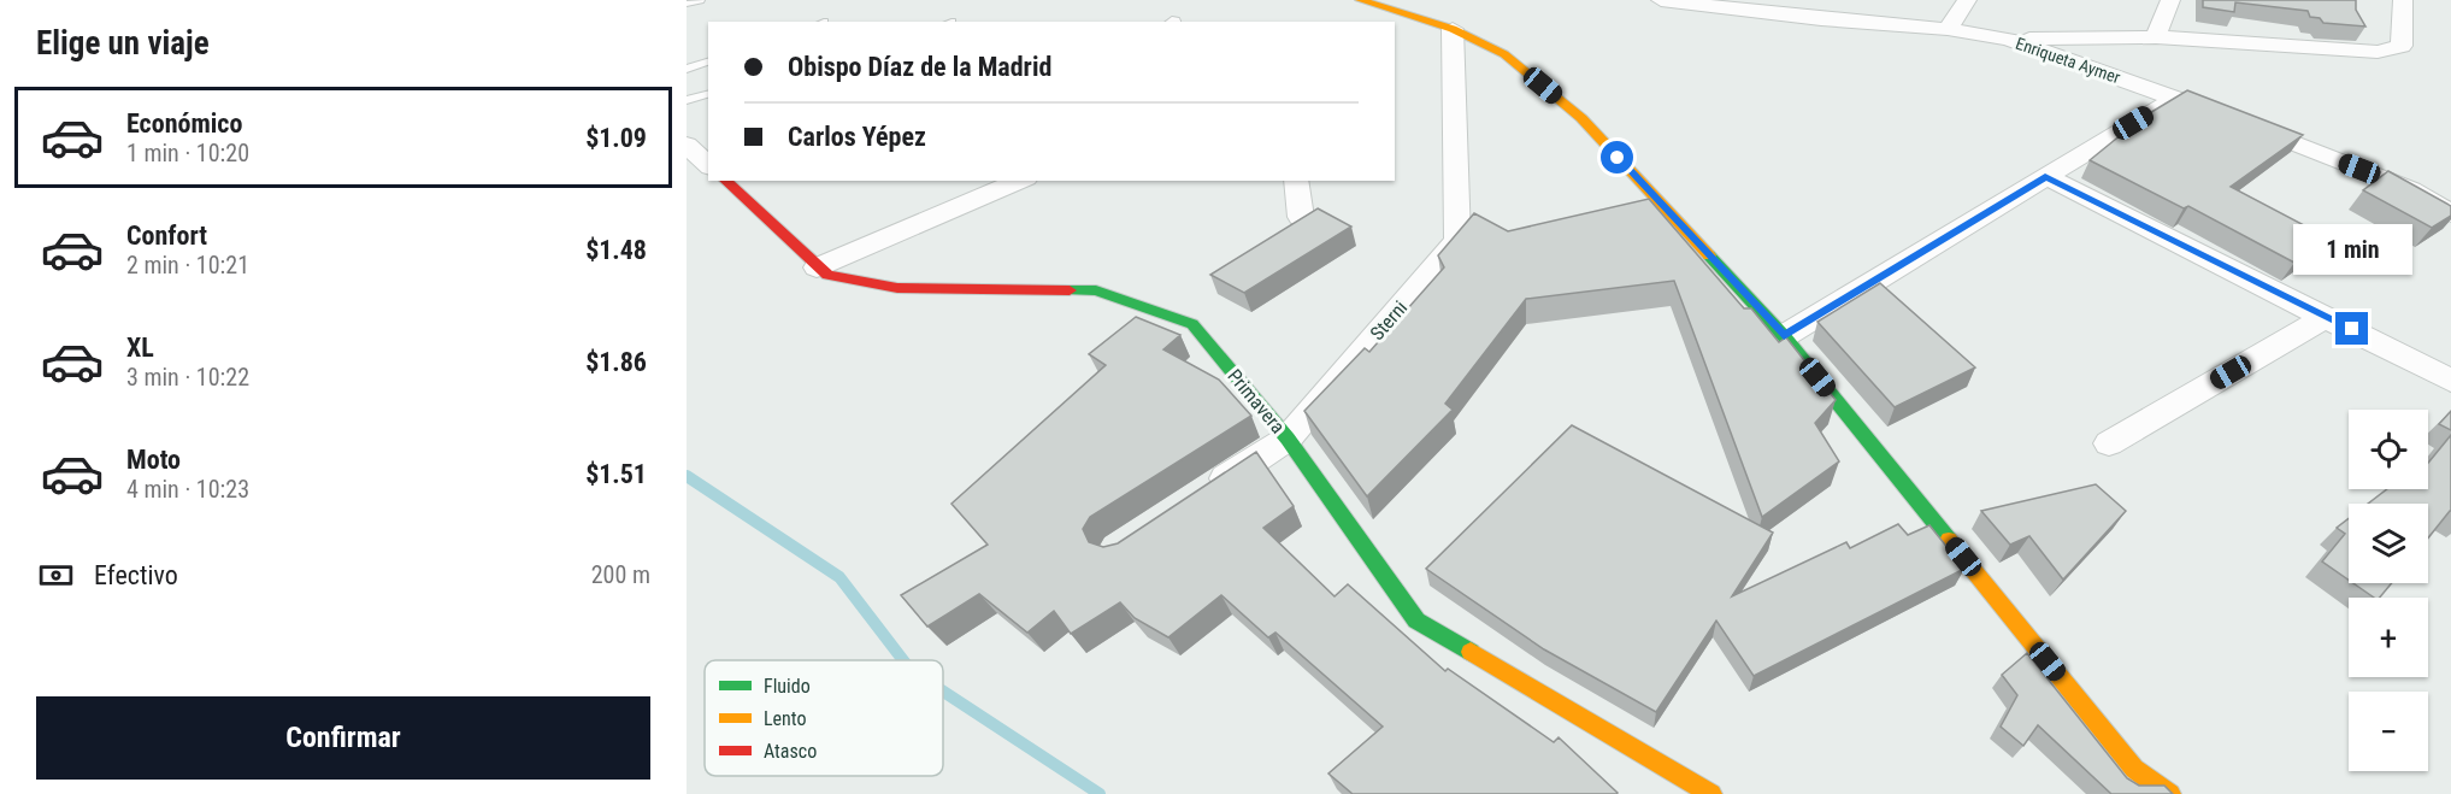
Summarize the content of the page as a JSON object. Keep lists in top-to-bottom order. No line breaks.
{"streets":{"street":["Enriqueta Aymer","Sterni","Primavera"]},"crossings":[["Sterni","Primavera"]],"legend":["Fluido","Lento","Atasco"],"page":{"heading":"Elige un viaje","banner":["Obispo Díaz de la Madrid","Carlos Yépez"],"list":[{"name":"Económico","note":"1 min · 10:20","value":"$1.09"},{"name":"Confort","note":"2 min · 10:21","value":"$1.48"},{"name":"XL","note":"3 min · 10:22","value":"$1.86"},{"name":"Moto","note":"4 min · 10:23","value":"$1.51"}],"bubble":"1 min","map_buttons":["+","−"],"pay":["Efectivo","200 m"],"buttons":"Confirmar"}}
